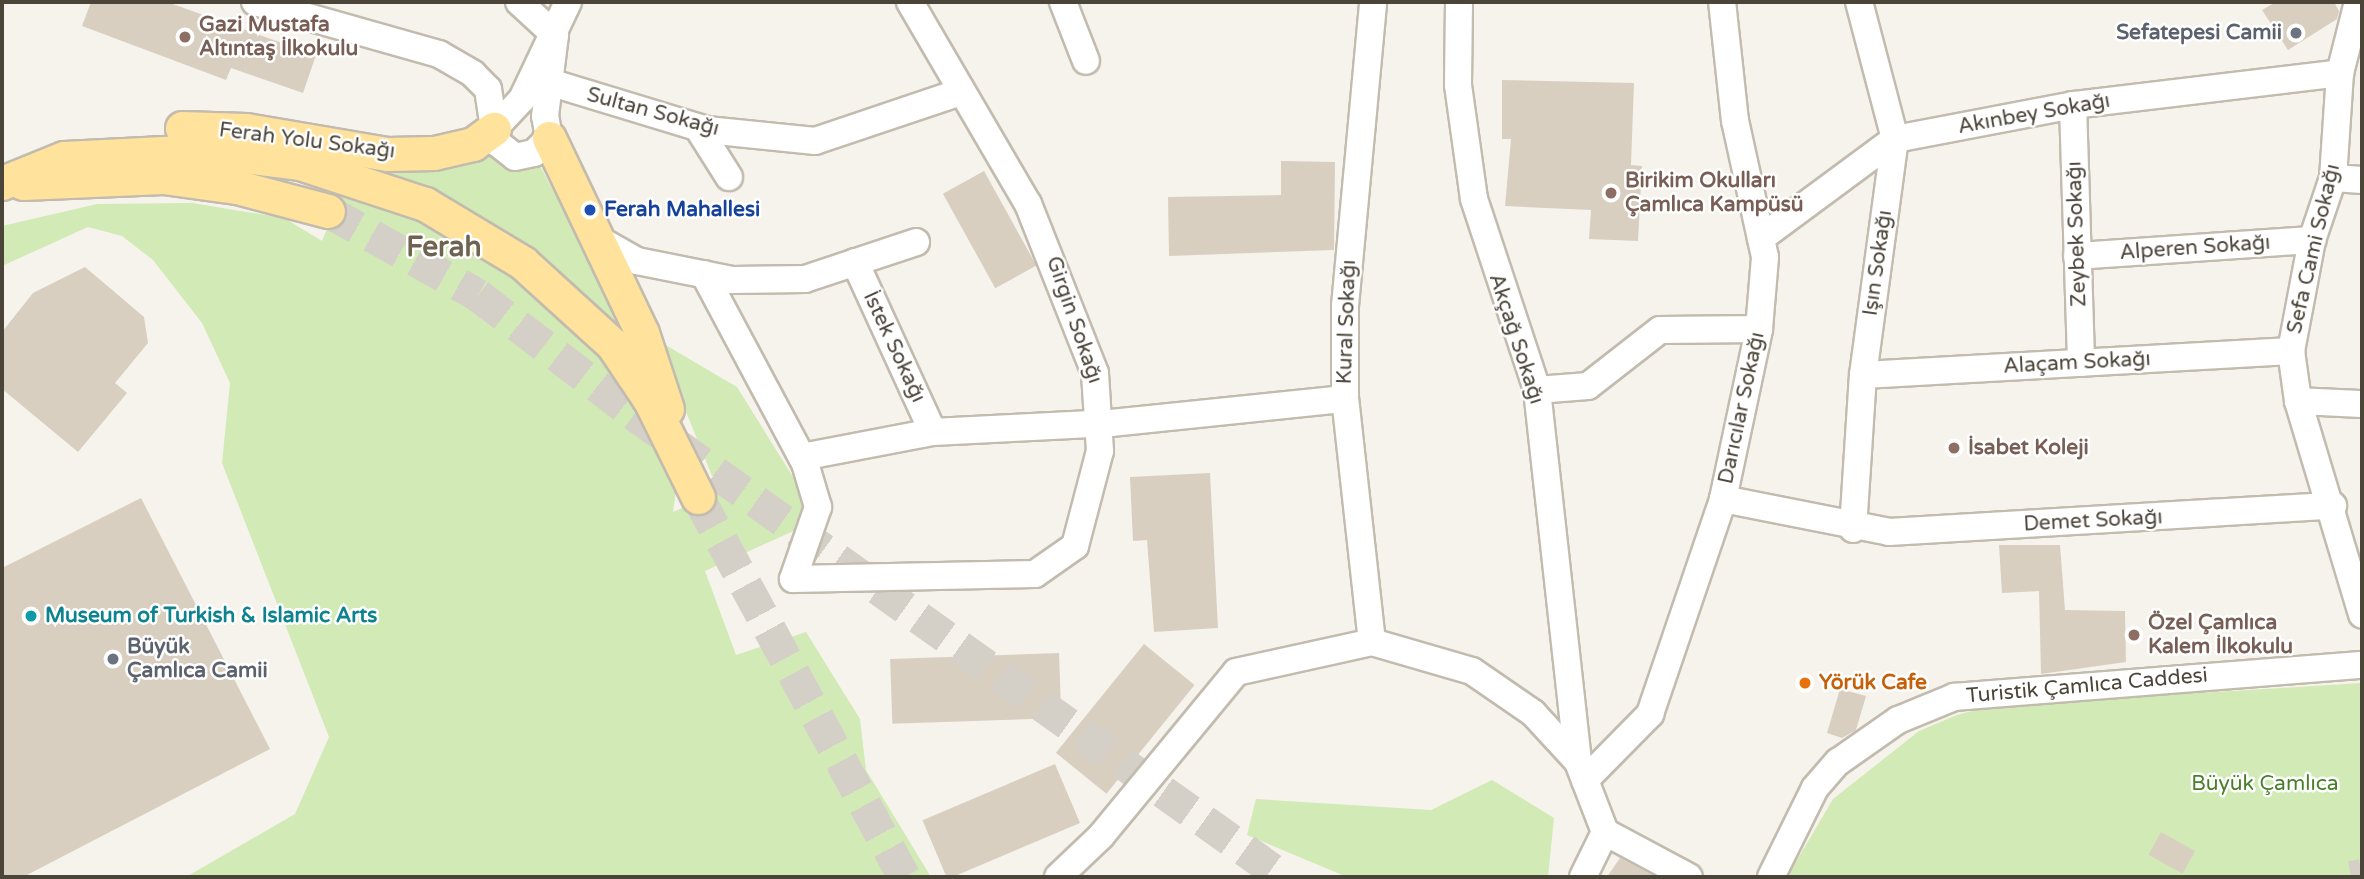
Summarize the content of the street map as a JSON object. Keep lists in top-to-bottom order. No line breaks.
{"streets":{"main road":["Ferah Yolu Sokağı"],"street":["Sultan Sokağı","Akınbey Sokağı","Zeybek Sokağı","Alperen Sokağı","Sefa Cami Sokağı","Işın Sokağı","Girgin Sokağı","Kural Sokağı","Akçağ Sokağı","İstek Sokağı","Alaçam Sokağı","Darıcılar Sokağı","Demet Sokağı","Turistik Çamlıca Caddesi"]},"crossings":[["Sultan Sokağı","Girgin Sokağı"],["Akınbey Sokağı","Zeybek Sokağı"],["Akınbey Sokağı","Sefa Cami Sokağı"],["Akınbey Sokağı","Işın Sokağı"],["Akınbey Sokağı","Darıcılar Sokağı"],["Zeybek Sokağı","Alperen Sokağı"],["Zeybek Sokağı","Alaçam Sokağı"],["Alperen Sokağı","Sefa Cami Sokağı"],["Sefa Cami Sokağı","Alaçam Sokağı"],["Sefa Cami Sokağı","Demet Sokağı"],["Işın Sokağı","Alaçam Sokağı"],["Işın Sokağı","Demet Sokağı"],["Akçağ Sokağı","Darıcılar Sokağı"],["Darıcılar Sokağı","Demet Sokağı"]],"districts":["Ferah"],"parks":["Büyük Çamlıca"],"places":["Sefatepesi Camii","Gazi Mustafa Altıntaş İlkokulu","Birikim Okulları Çamlıca Kampüsü","Ferah Mahallesi","İsabet Koleji","Museum of Turkish & Islamic Arts","Özel Çamlıca Kalem İlkokulu","Büyük Çamlıca Camii","Yörük Cafe"]}
